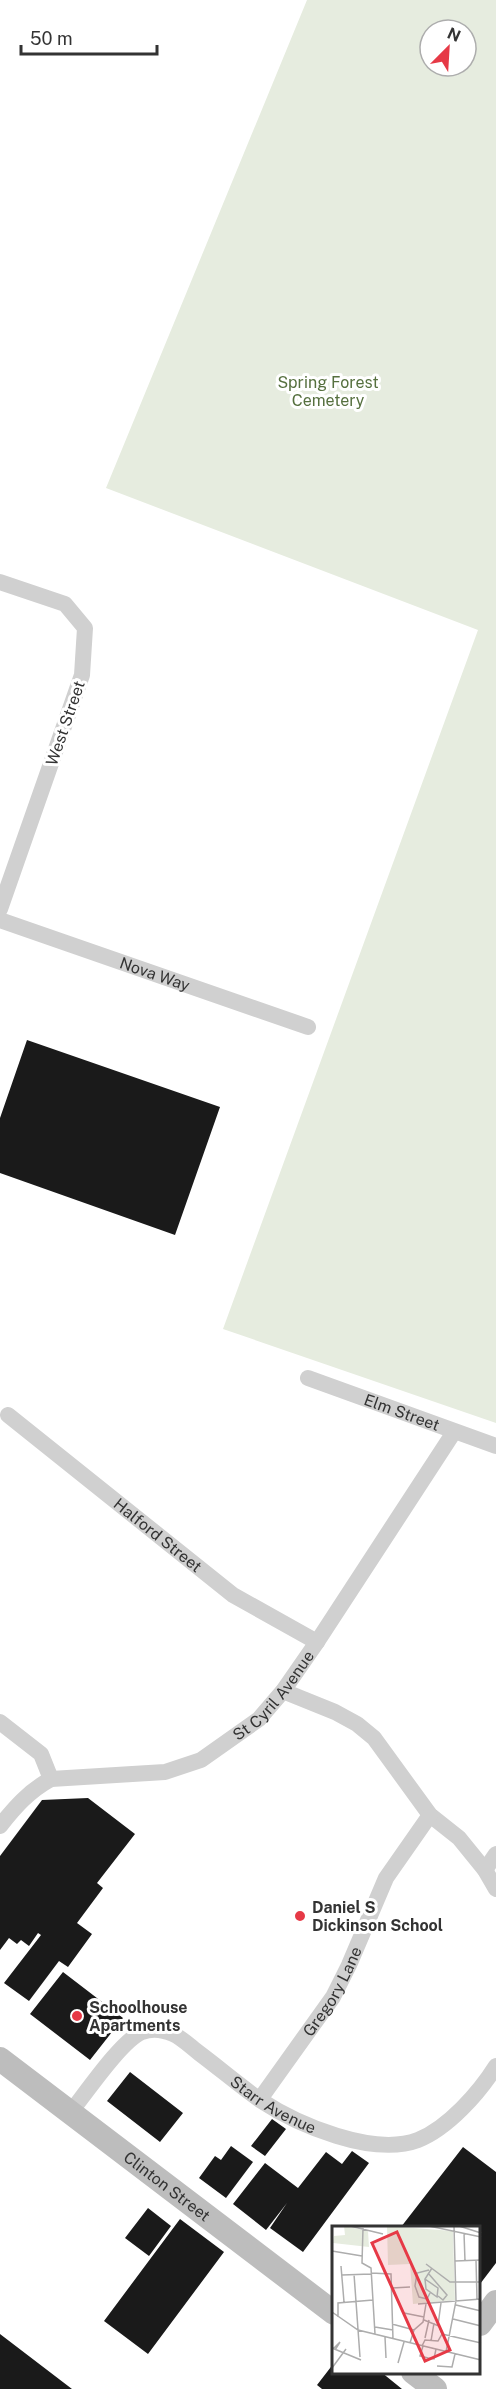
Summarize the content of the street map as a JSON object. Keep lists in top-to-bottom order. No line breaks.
{"streets":{"street":["West Street","Nova Way","Elm Street","Halford Street","St Cyril Avenue","Gregory Lane","Starr Avenue","Clinton Street"]},"crossings":[["Elm Street","St Cyril Avenue"],["Halford Street","St Cyril Avenue"],["Gregory Lane","Starr Avenue"],["Starr Avenue","Clinton Street"]],"parks":["Spring Forest Cemetery"],"places":["Daniel S Dickinson School","Schoolhouse Apartments"],"scale_bar":"50 m","north":"top right"}
